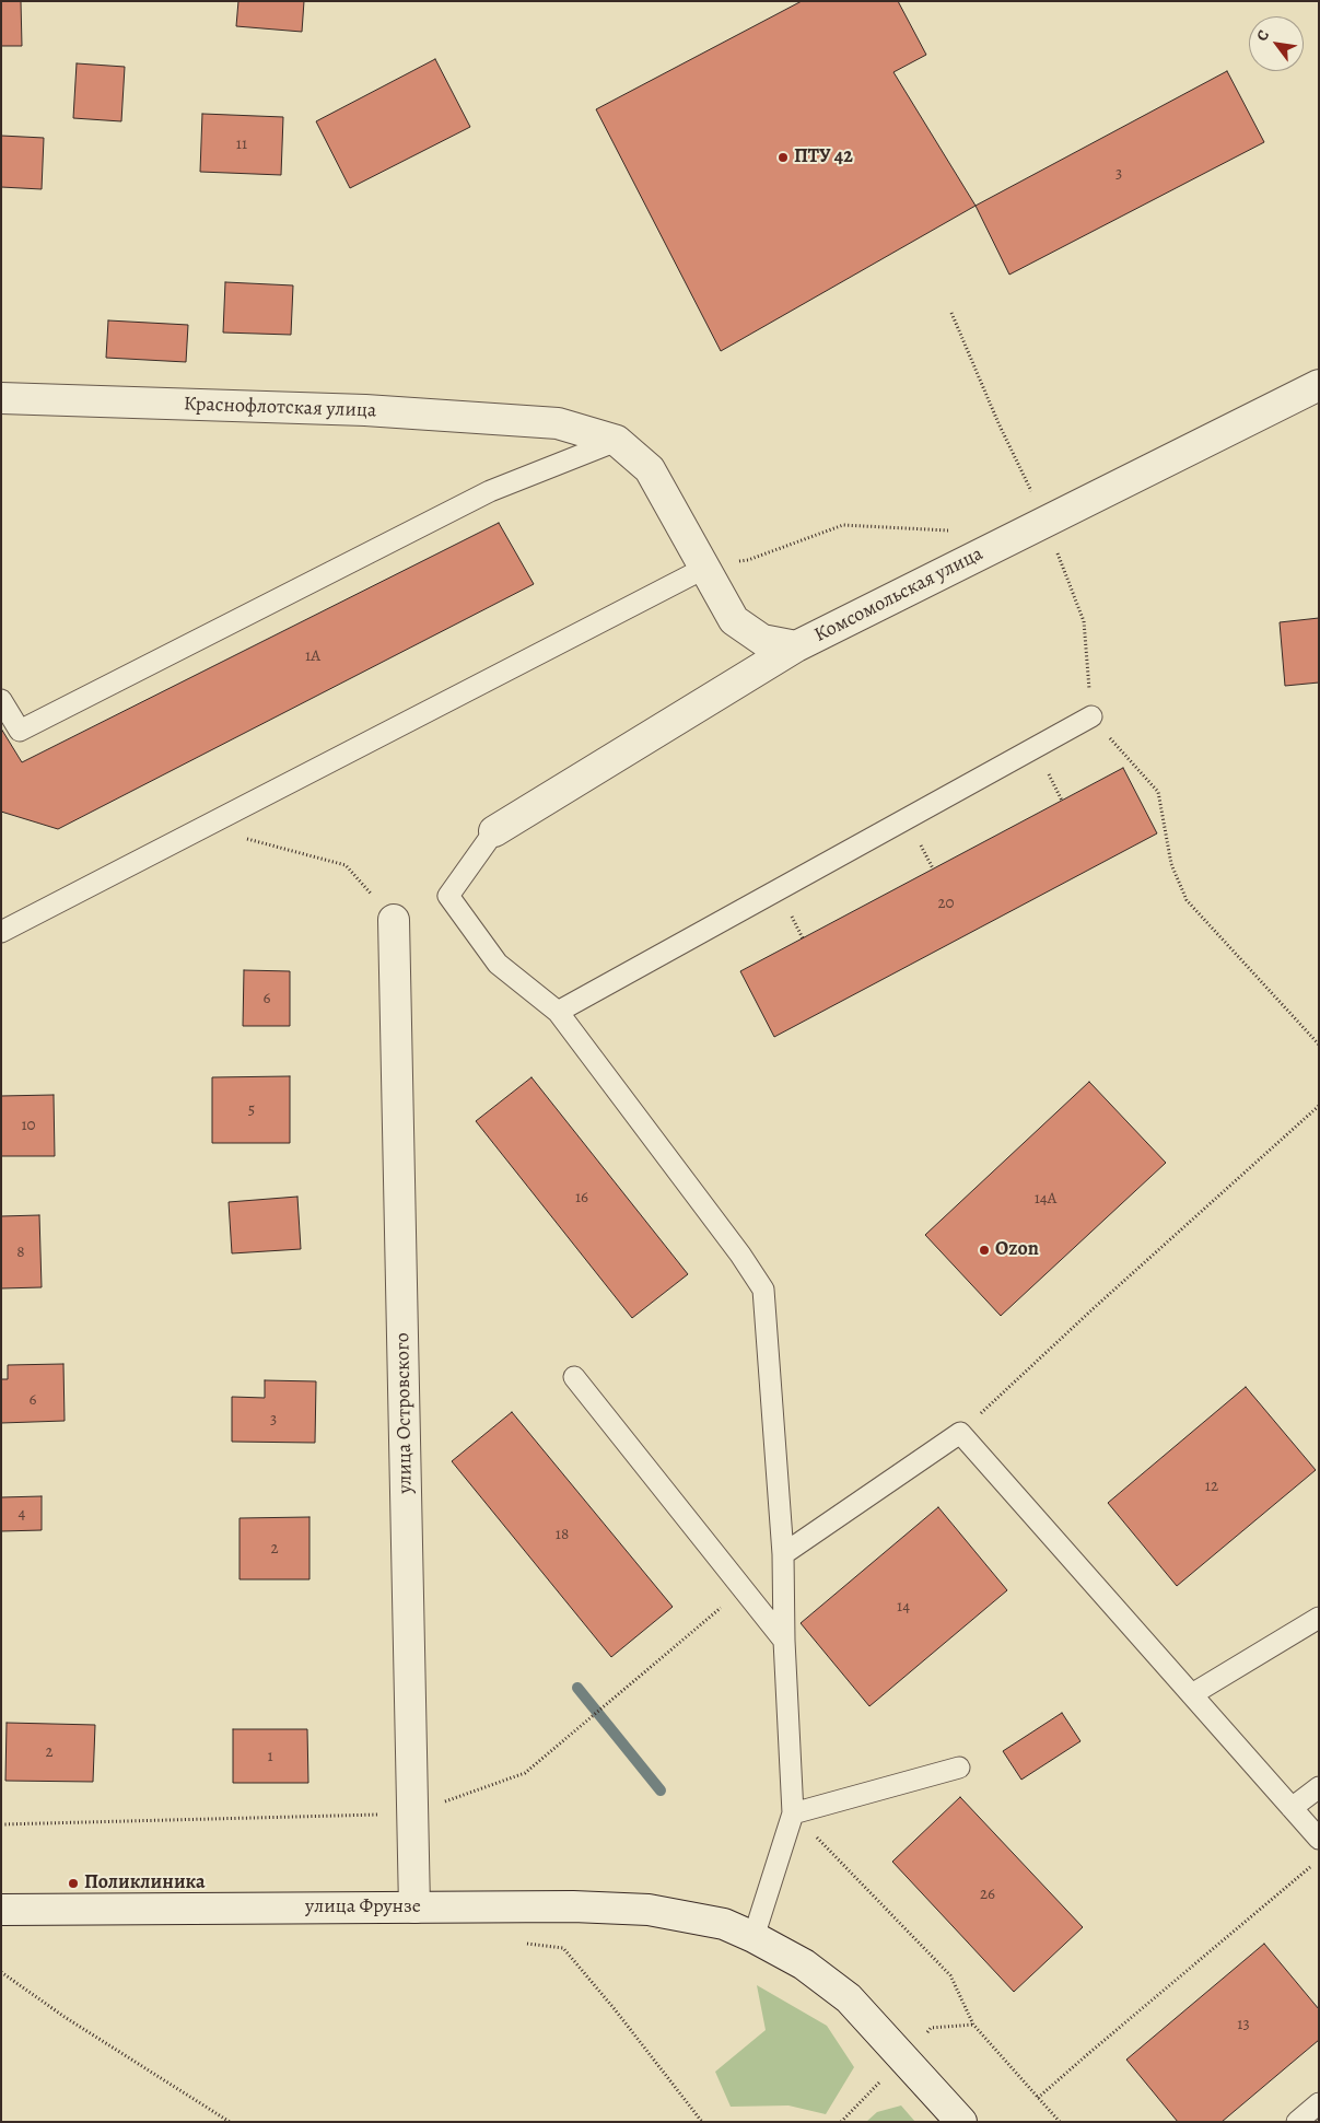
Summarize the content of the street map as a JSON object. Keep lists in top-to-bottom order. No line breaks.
{"streets":{"street":["Краснофлотская улица","Комсомольская улица","улица Островского","улица Фрунзе"]},"crossings":[["улица Островского","улица Фрунзе"]],"places":["ПТУ 42","Ozon","Поликлиника"],"house_numbers":["11","3","1А","20","6","5","10","16","14А","8","6","3","12","4","18","2","14","2","1","26","13"],"north":"top left"}
